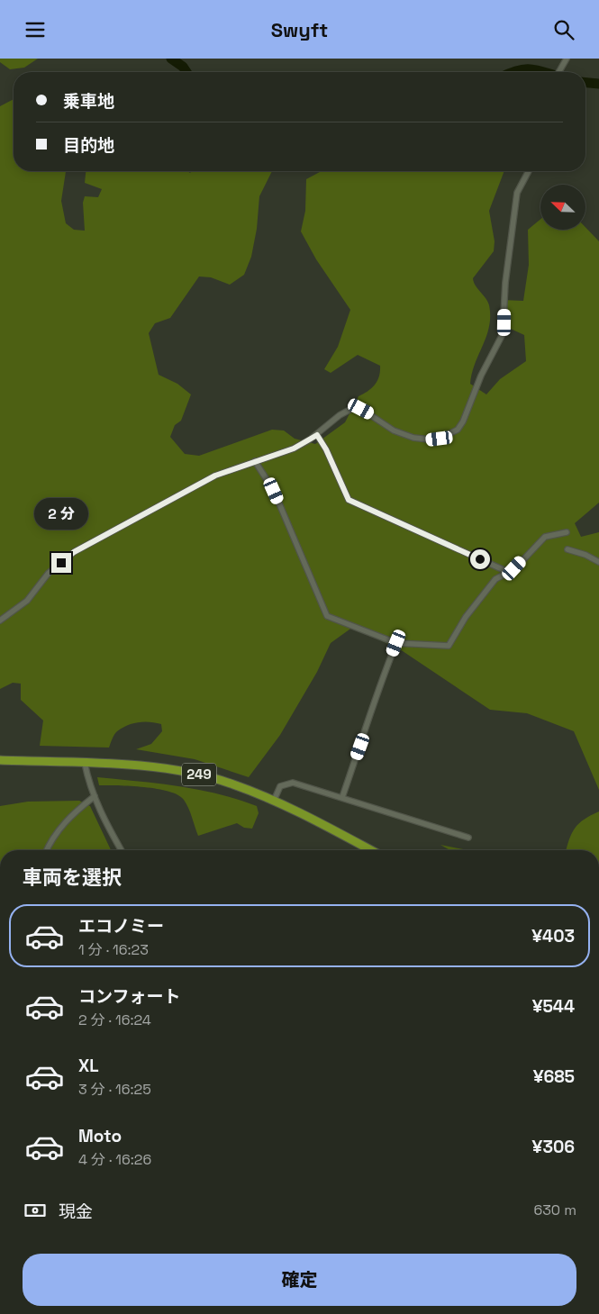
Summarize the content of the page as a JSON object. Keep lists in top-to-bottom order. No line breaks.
{"streets":{"highway":["249"]},"north":"top left","page":{"header":"Swyft","banner":["乗車地","目的地"],"bubble":"2 分","heading":"車両を選択","list":[{"name":"エコノミー","note":"1 分 · 16:23","value":"¥403"},{"name":"コンフォート","note":"2 分 · 16:24","value":"¥544"},{"name":"XL","note":"3 分 · 16:25","value":"¥685"},{"name":"Moto","note":"4 分 · 16:26","value":"¥306"}],"pay":["現金","630 m"],"buttons":"確定"}}
